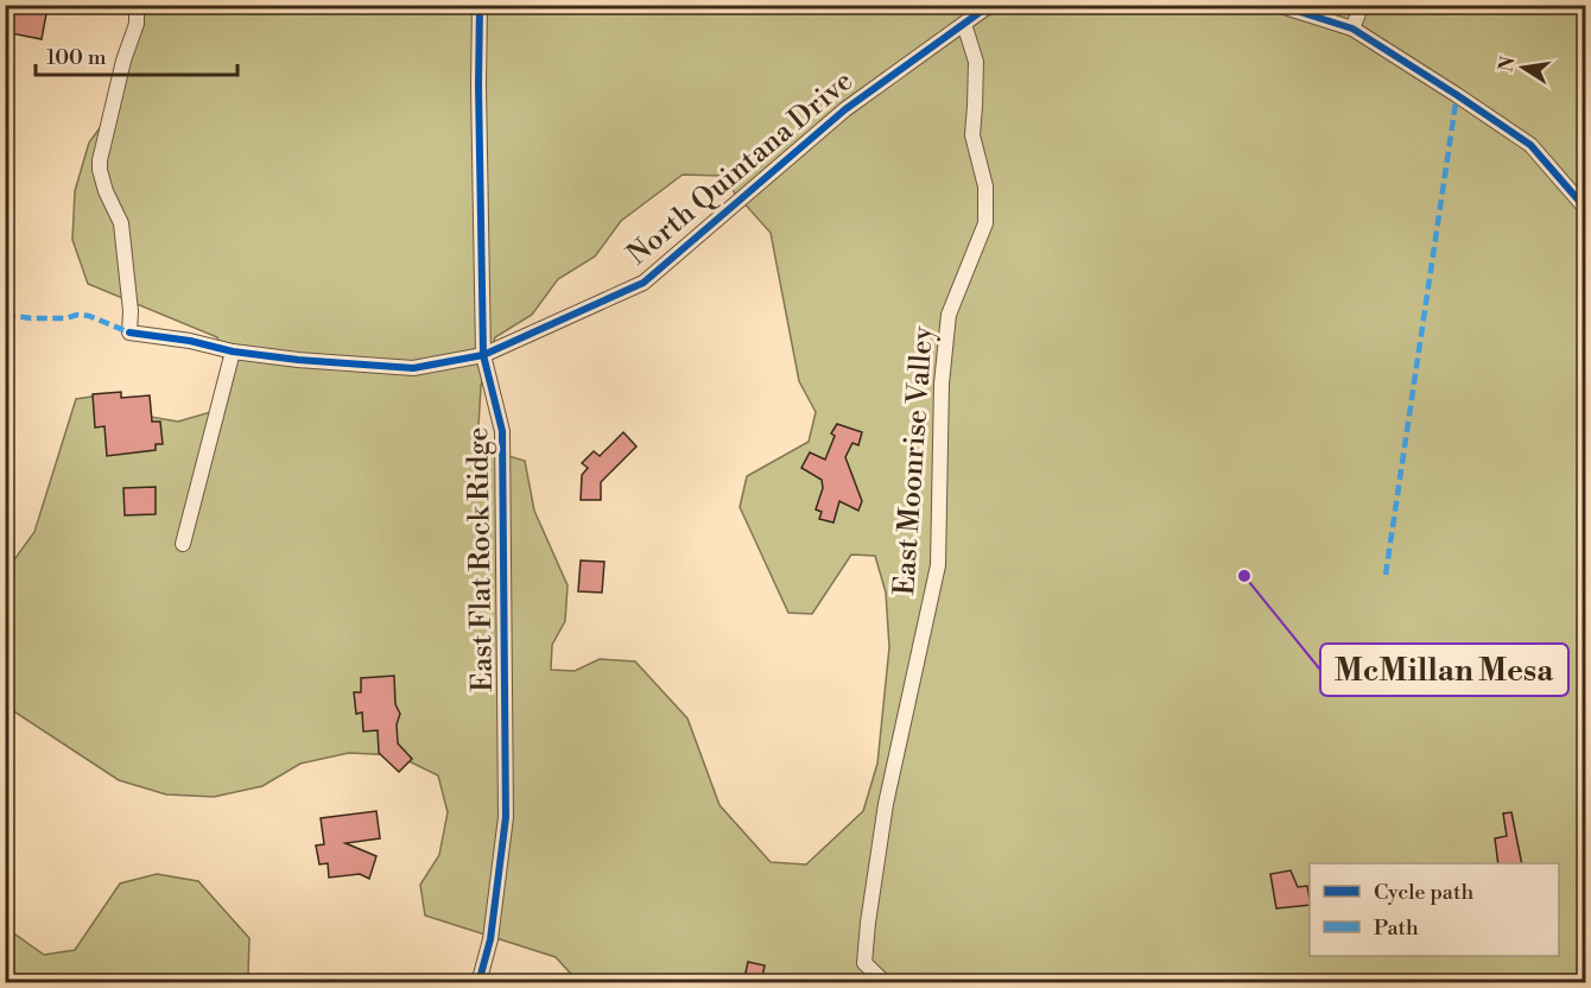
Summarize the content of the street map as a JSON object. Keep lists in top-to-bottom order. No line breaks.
{"streets":{"street":["North Quintana Drive","East Moonrise Valley","East Flat Rock Ridge"]},"crossings":[["North Quintana Drive","East Moonrise Valley"],["North Quintana Drive","East Flat Rock Ridge"]],"places":["McMillan Mesa"],"legend":["Cycle path","Path"],"scale_bar":"100 m","north":"left"}
